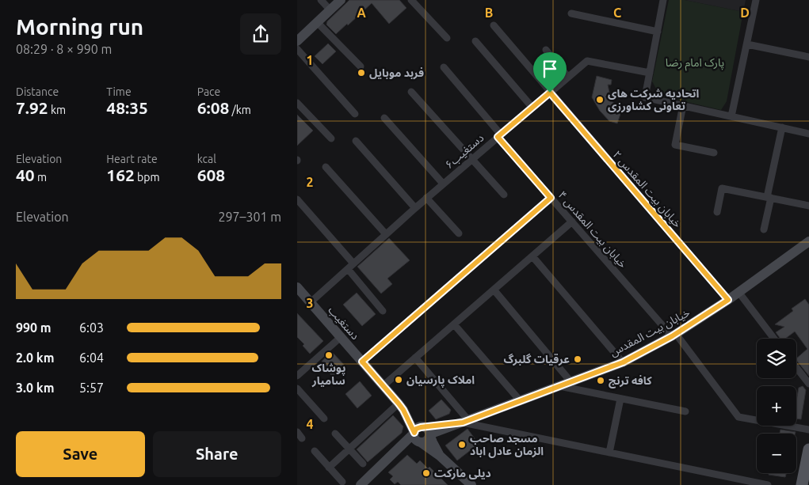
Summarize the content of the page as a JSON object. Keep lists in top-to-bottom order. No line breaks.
{"streets":{"street":["دستغیب۶","خیابان بیت المقدس ۲","خیابان بیت المقدس ۴","دستغیب","خیابان بیت المقدس"]},"crossings":[["دستغیب۶","خیابان بیت المقدس ۲"],["دستغیب۶","خیابان بیت المقدس ۴"],["دستغیب۶","دستغیب"],["خیابان بیت المقدس ۲","خیابان بیت المقدس"],["خیابان بیت المقدس ۴","خیابان بیت المقدس"],["دستغیب","خیابان بیت المقدس"]],"parks":["پارک امام رضا"],"places":["فربد موبایل","اتحادیه شرکت های تعاونی کشاورزی","پوشاک سامیار","عرقیات گلبرگ","املاک پارسیان","کافه ترنج","مسجد صاحب الزمان عادل اباد","دیلی مارکت"],"page":{"heading":["Morning run","08:29 · 8 × 990 m"],"stats":[["Distance","7.92 km"],["Time","48:35"],["Pace","6:08 /km"],["Elevation","40 m"],["Heart rate","162 bpm"],["kcal","608"]],"chart":["Elevation","297–301 m"],"list":[{"name":"990 m","note":"6:03"},{"name":"2.0 km","note":"6:04"},{"name":"3.0 km","note":"5:57"}],"map_buttons":["+","−"],"buttons":["Save","Share"]},"grid":{"columns":["A","B","C","D"],"rows":["1","2","3","4"]}}
